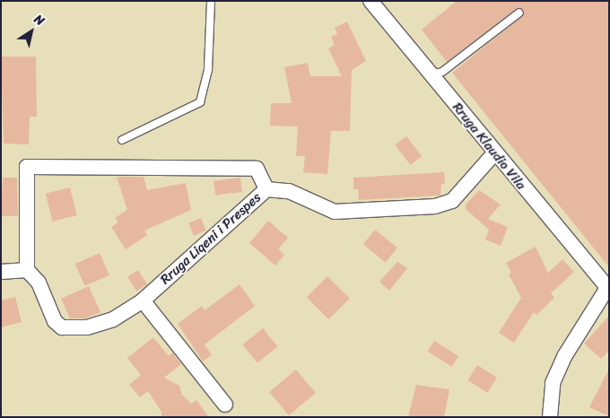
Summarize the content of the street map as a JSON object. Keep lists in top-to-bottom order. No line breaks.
{"streets":{"street":["Rruga Klaudio Vila","Rruga Liqeni i Prespes"]},"crossings":[["Rruga Klaudio Vila","Rruga Liqeni i Prespes"]],"north":"top right"}
